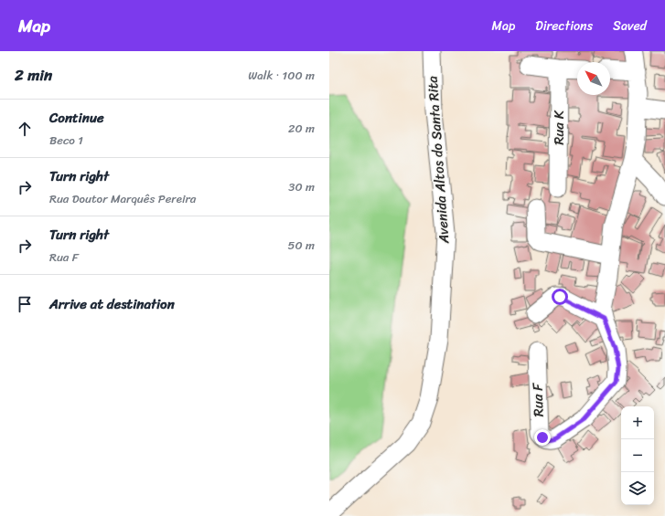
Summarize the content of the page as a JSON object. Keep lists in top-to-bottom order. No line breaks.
{"streets":{"street":["Rua K","Avenida Altos do Santa Rita","Rua F"]},"north":"top left","page":{"header":"Map","nav":["Map","Directions","Saved"],"heading":["2 min","Walk · 100 m"],"list":[["Continue","Beco 1","20 m"],["Turn right","Rua Doutor Marquês Pereira","30 m"],["Turn right","Rua F","50 m"],"Arrive at destination"],"map_buttons":["+","−"]}}
